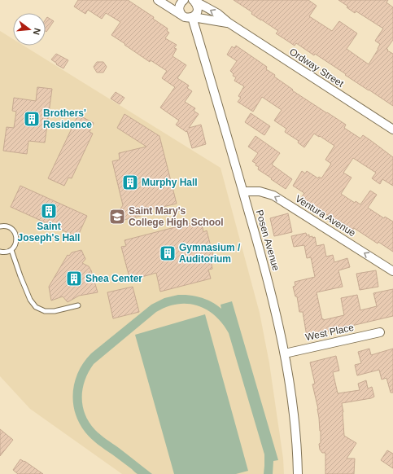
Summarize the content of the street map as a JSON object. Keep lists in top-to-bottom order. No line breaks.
{"streets":{"street":["Ordway Street","Ventura Avenue","Posen Avenue","West Place"]},"crossings":[["Ordway Street","Posen Avenue"],["Ventura Avenue","Posen Avenue"],["Posen Avenue","West Place"]],"one_way":["Ventura Avenue"],"places":{"building":["Brothers' Residence","Murphy Hall","Saint Joseph's Hall","Gymnasium / Auditorium","Shea Center"],"school or university":["Saint Mary's College High School"]},"north":"right"}
